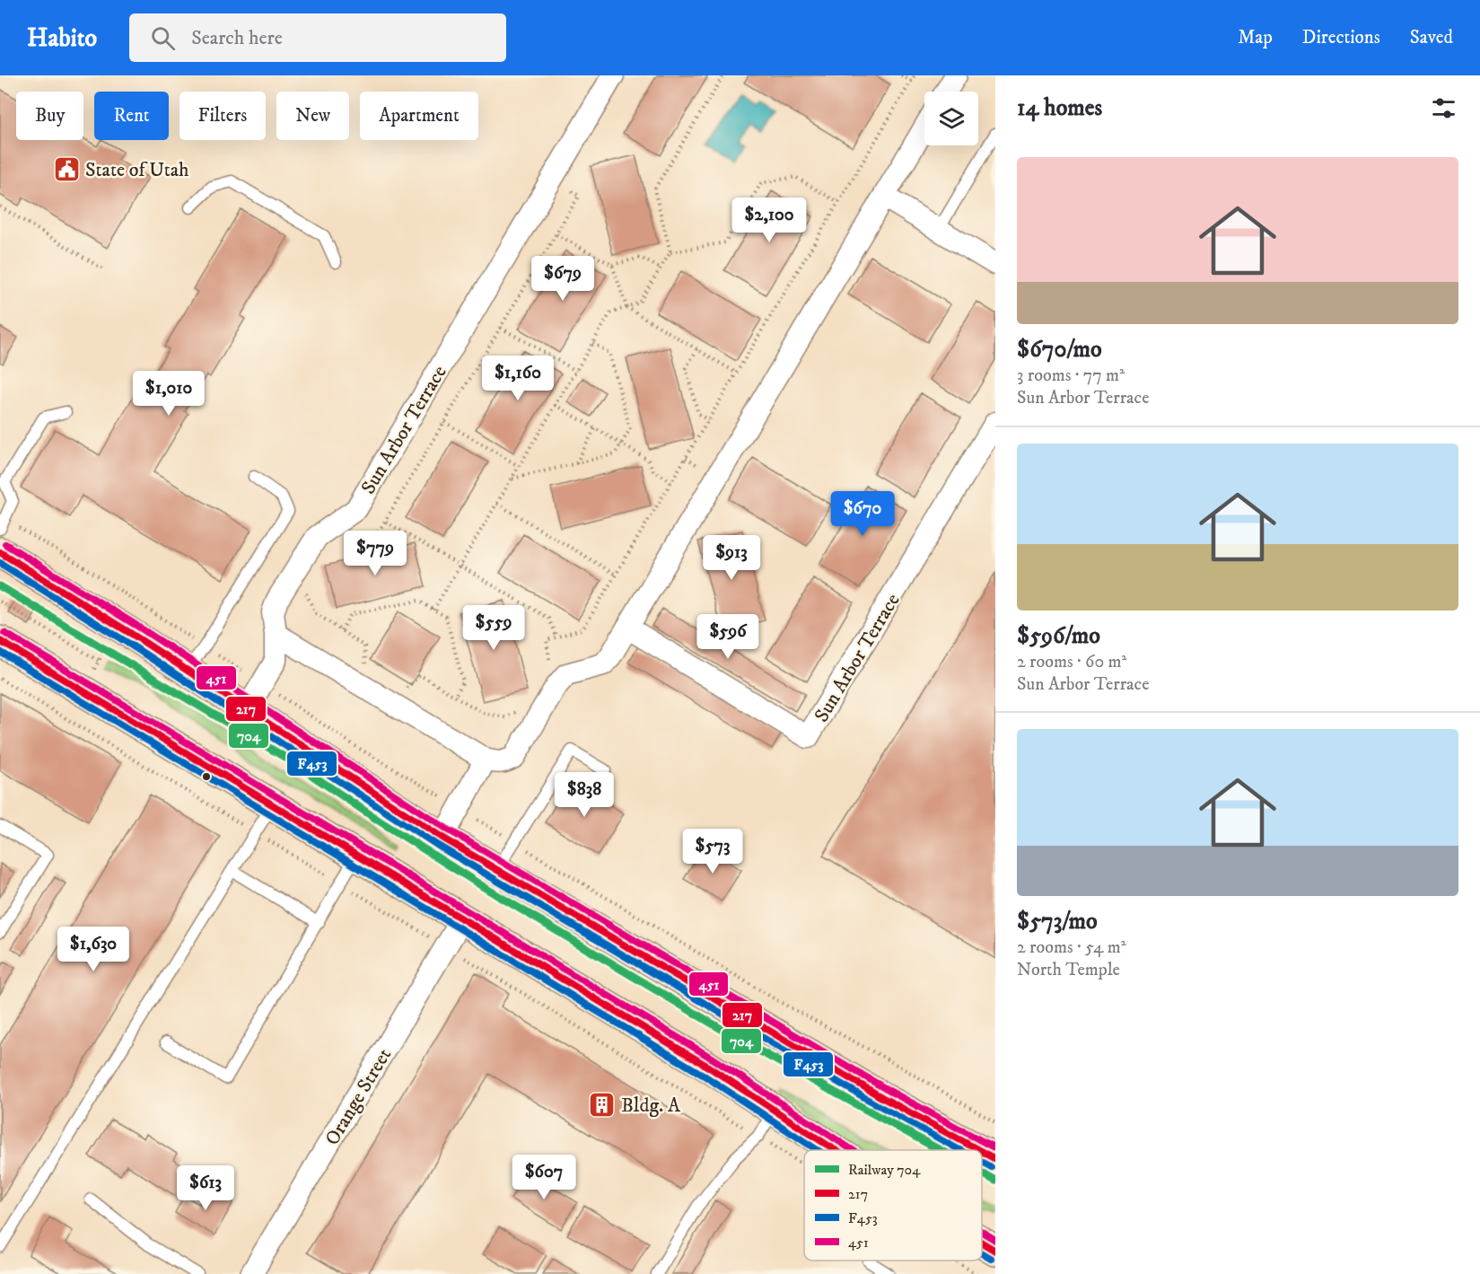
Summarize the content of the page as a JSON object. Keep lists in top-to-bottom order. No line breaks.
{"streets":{"street":["Sun Arbor Terrace","Orange Street"]},"places":{"public building":["State of Utah"],"building":["Bldg. A"]},"lines":["transit line 451","transit line 217","transit line F453","rail line 704"],"legend":["Railway 704","217","F453","451"],"page":{"header":"Habito","search":"Search here","nav":["Map","Directions","Saved"],"heading":"14 homes","chip":["Buy","Rent","Filters","New","Apartment"],"list":[{"name":"$670/mo","note":"3 rooms · 77 m² · Sun Arbor Terrace"},{"name":"$596/mo","note":"2 rooms · 60 m² · Sun Arbor Terrace"},{"name":"$573/mo","note":"2 rooms · 54 m² · North Temple"}],"price":["$2,100","$679","$1,160","$1,010","$670","$779","$913","$559","$596","$838","$573","$1,630","$607","$613"]}}
